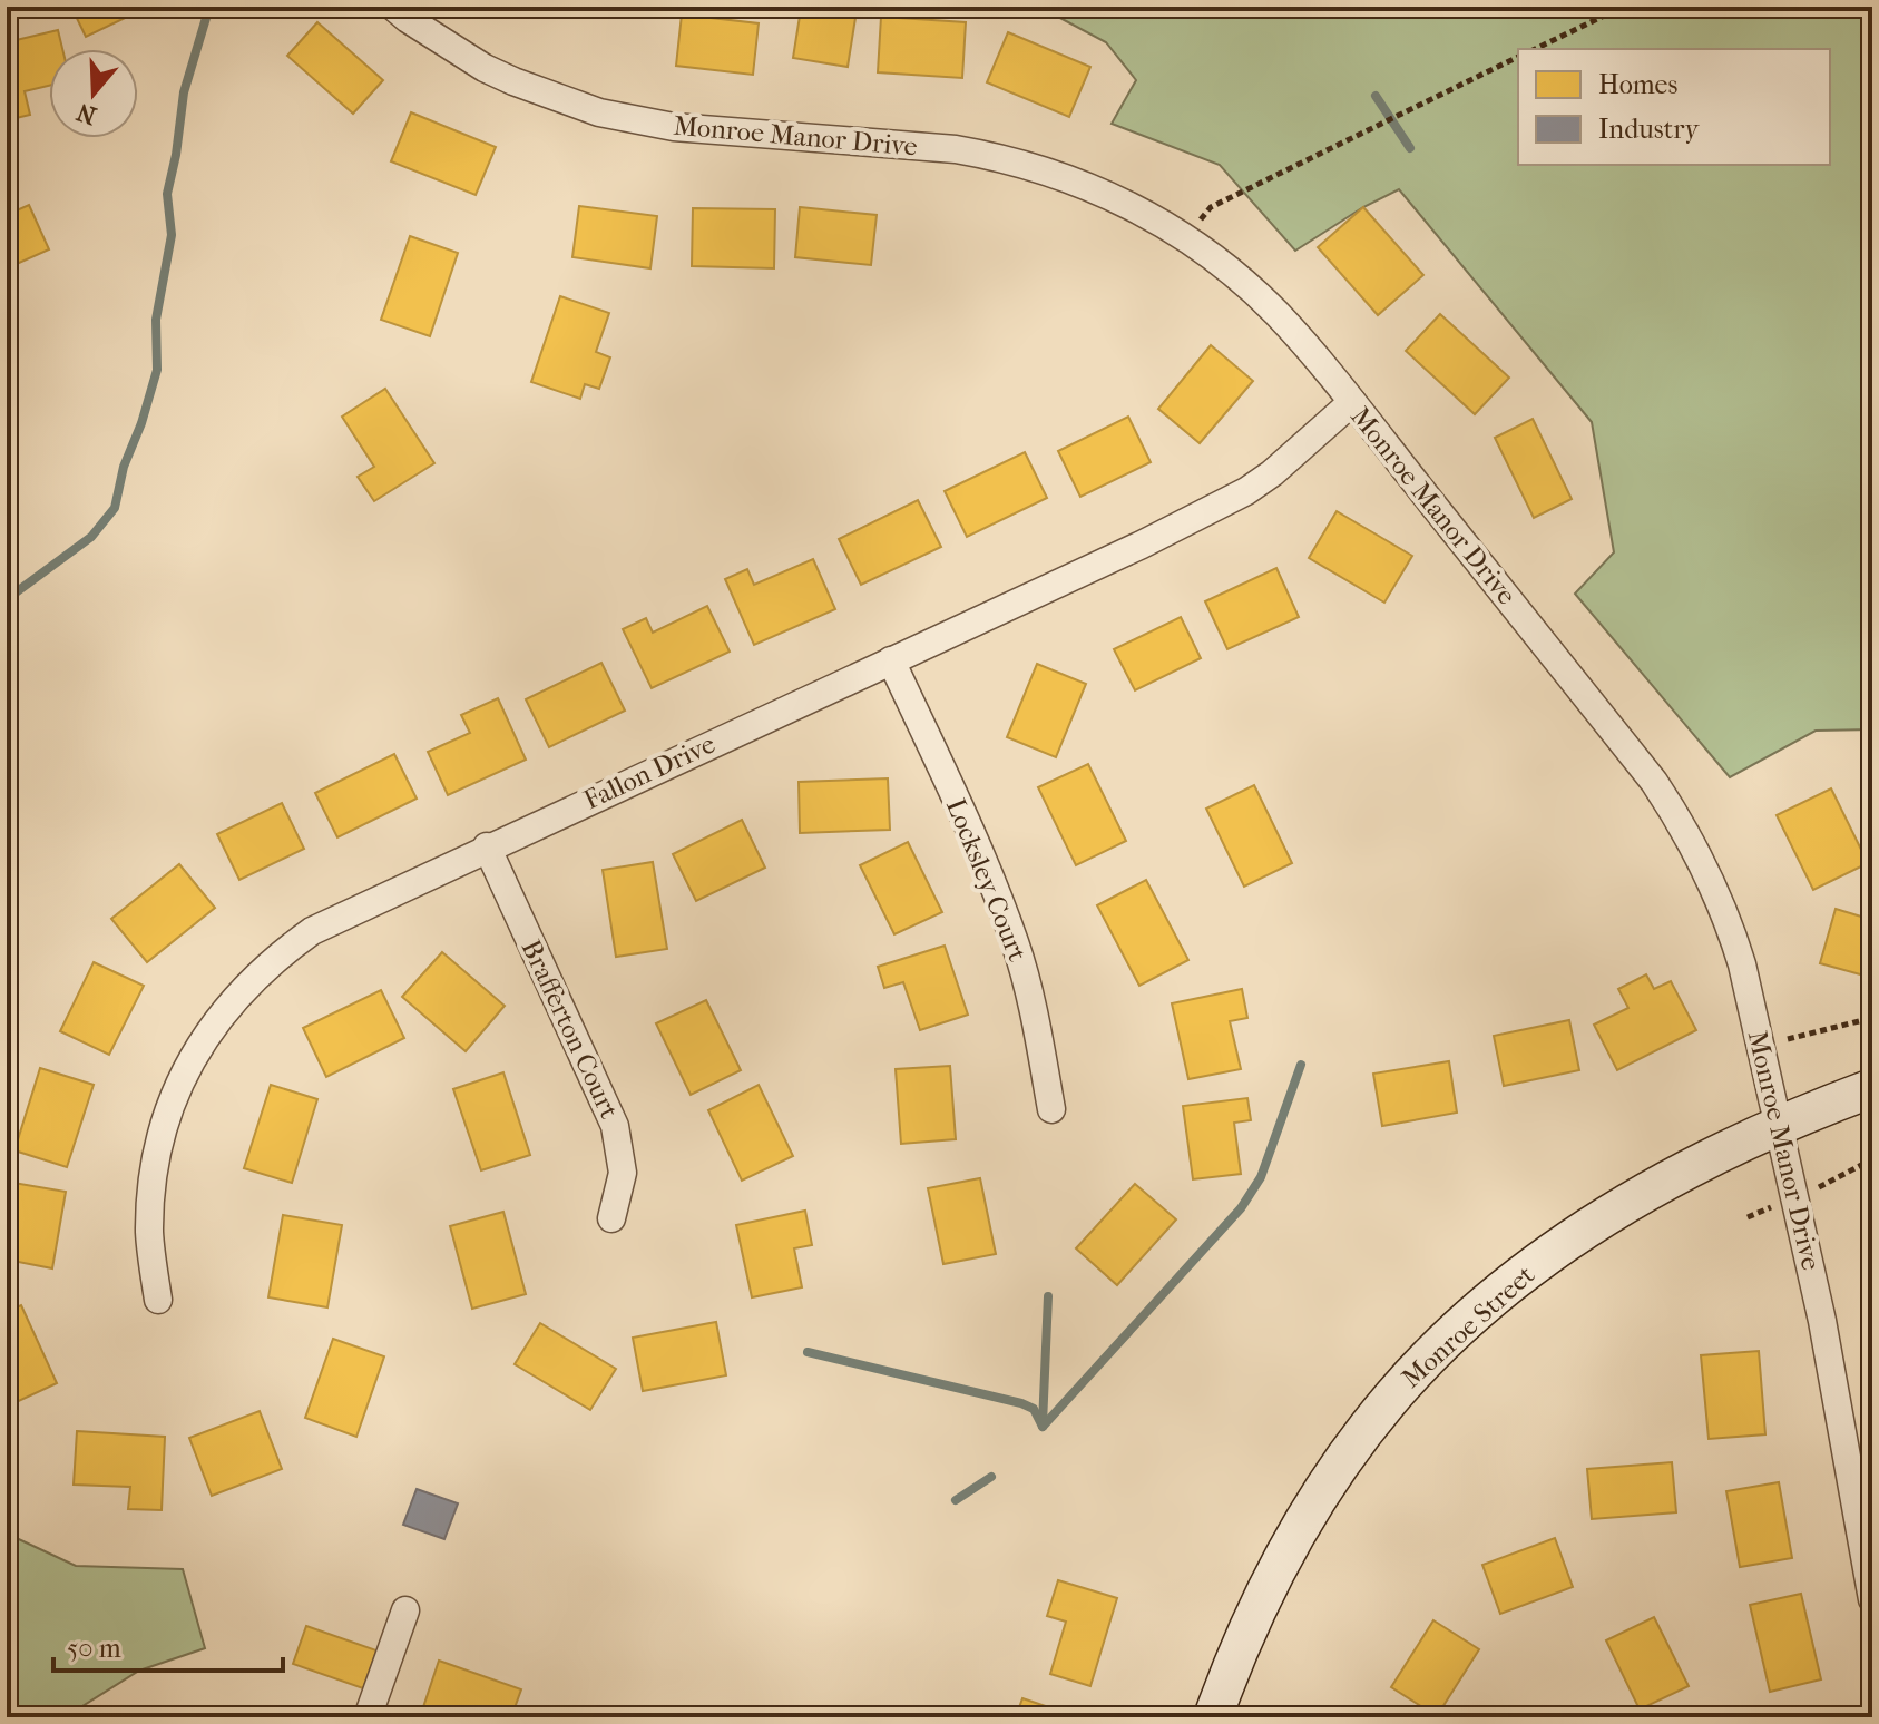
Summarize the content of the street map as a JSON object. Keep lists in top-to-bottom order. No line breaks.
{"streets":{"main road":["Monroe Street"],"street":["Monroe Manor Drive","Fallon Drive","Locksley Court","Brafferton Court"]},"crossings":[["Monroe Manor Drive","Fallon Drive"],["Monroe Manor Drive","Monroe Street"],["Fallon Drive","Locksley Court"],["Fallon Drive","Brafferton Court"]],"legend":["Homes","Industry"],"scale_bar":"50 m","north":"bottom"}
